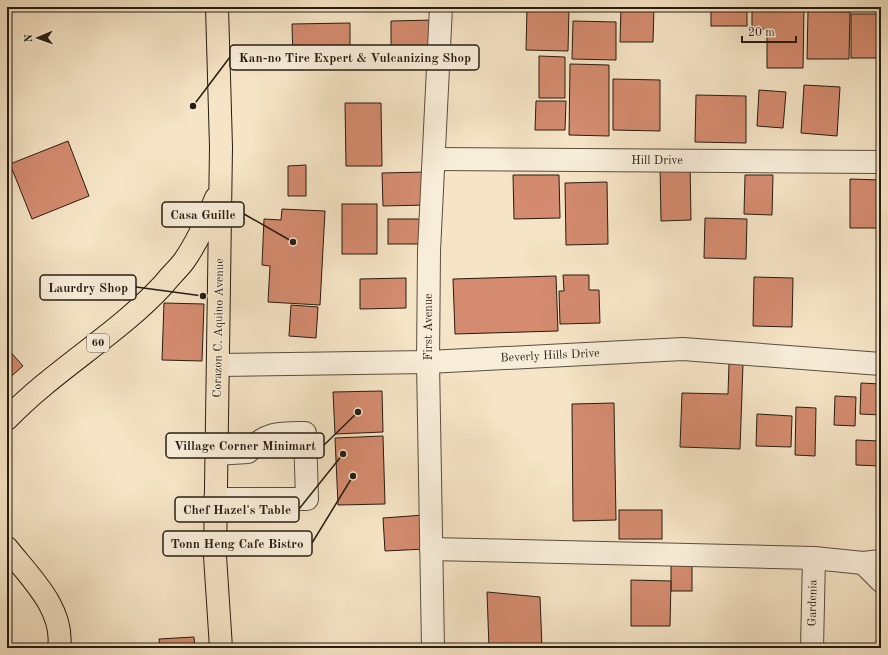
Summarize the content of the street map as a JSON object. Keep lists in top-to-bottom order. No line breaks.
{"streets":{"main road":["Corazon C. Aquino Avenue","60"],"street":["Hill Drive","First Avenue","Beverly Hills Drive","Gardenia"]},"crossings":[["Hill Drive","First Avenue"],["First Avenue","Beverly Hills Drive"],["Corazon C. Aquino Avenue","60"],["Corazon C. Aquino Avenue","Beverly Hills Drive"]],"places":["Kan-no Tire Expert & Vulcanizing Shop","Casa Guille","Laurdry Shop","Village Corner Minimart","Chef Hazel's Table","Tonn Heng Cafe Bistro"],"scale_bar":"20 m","north":"left"}
